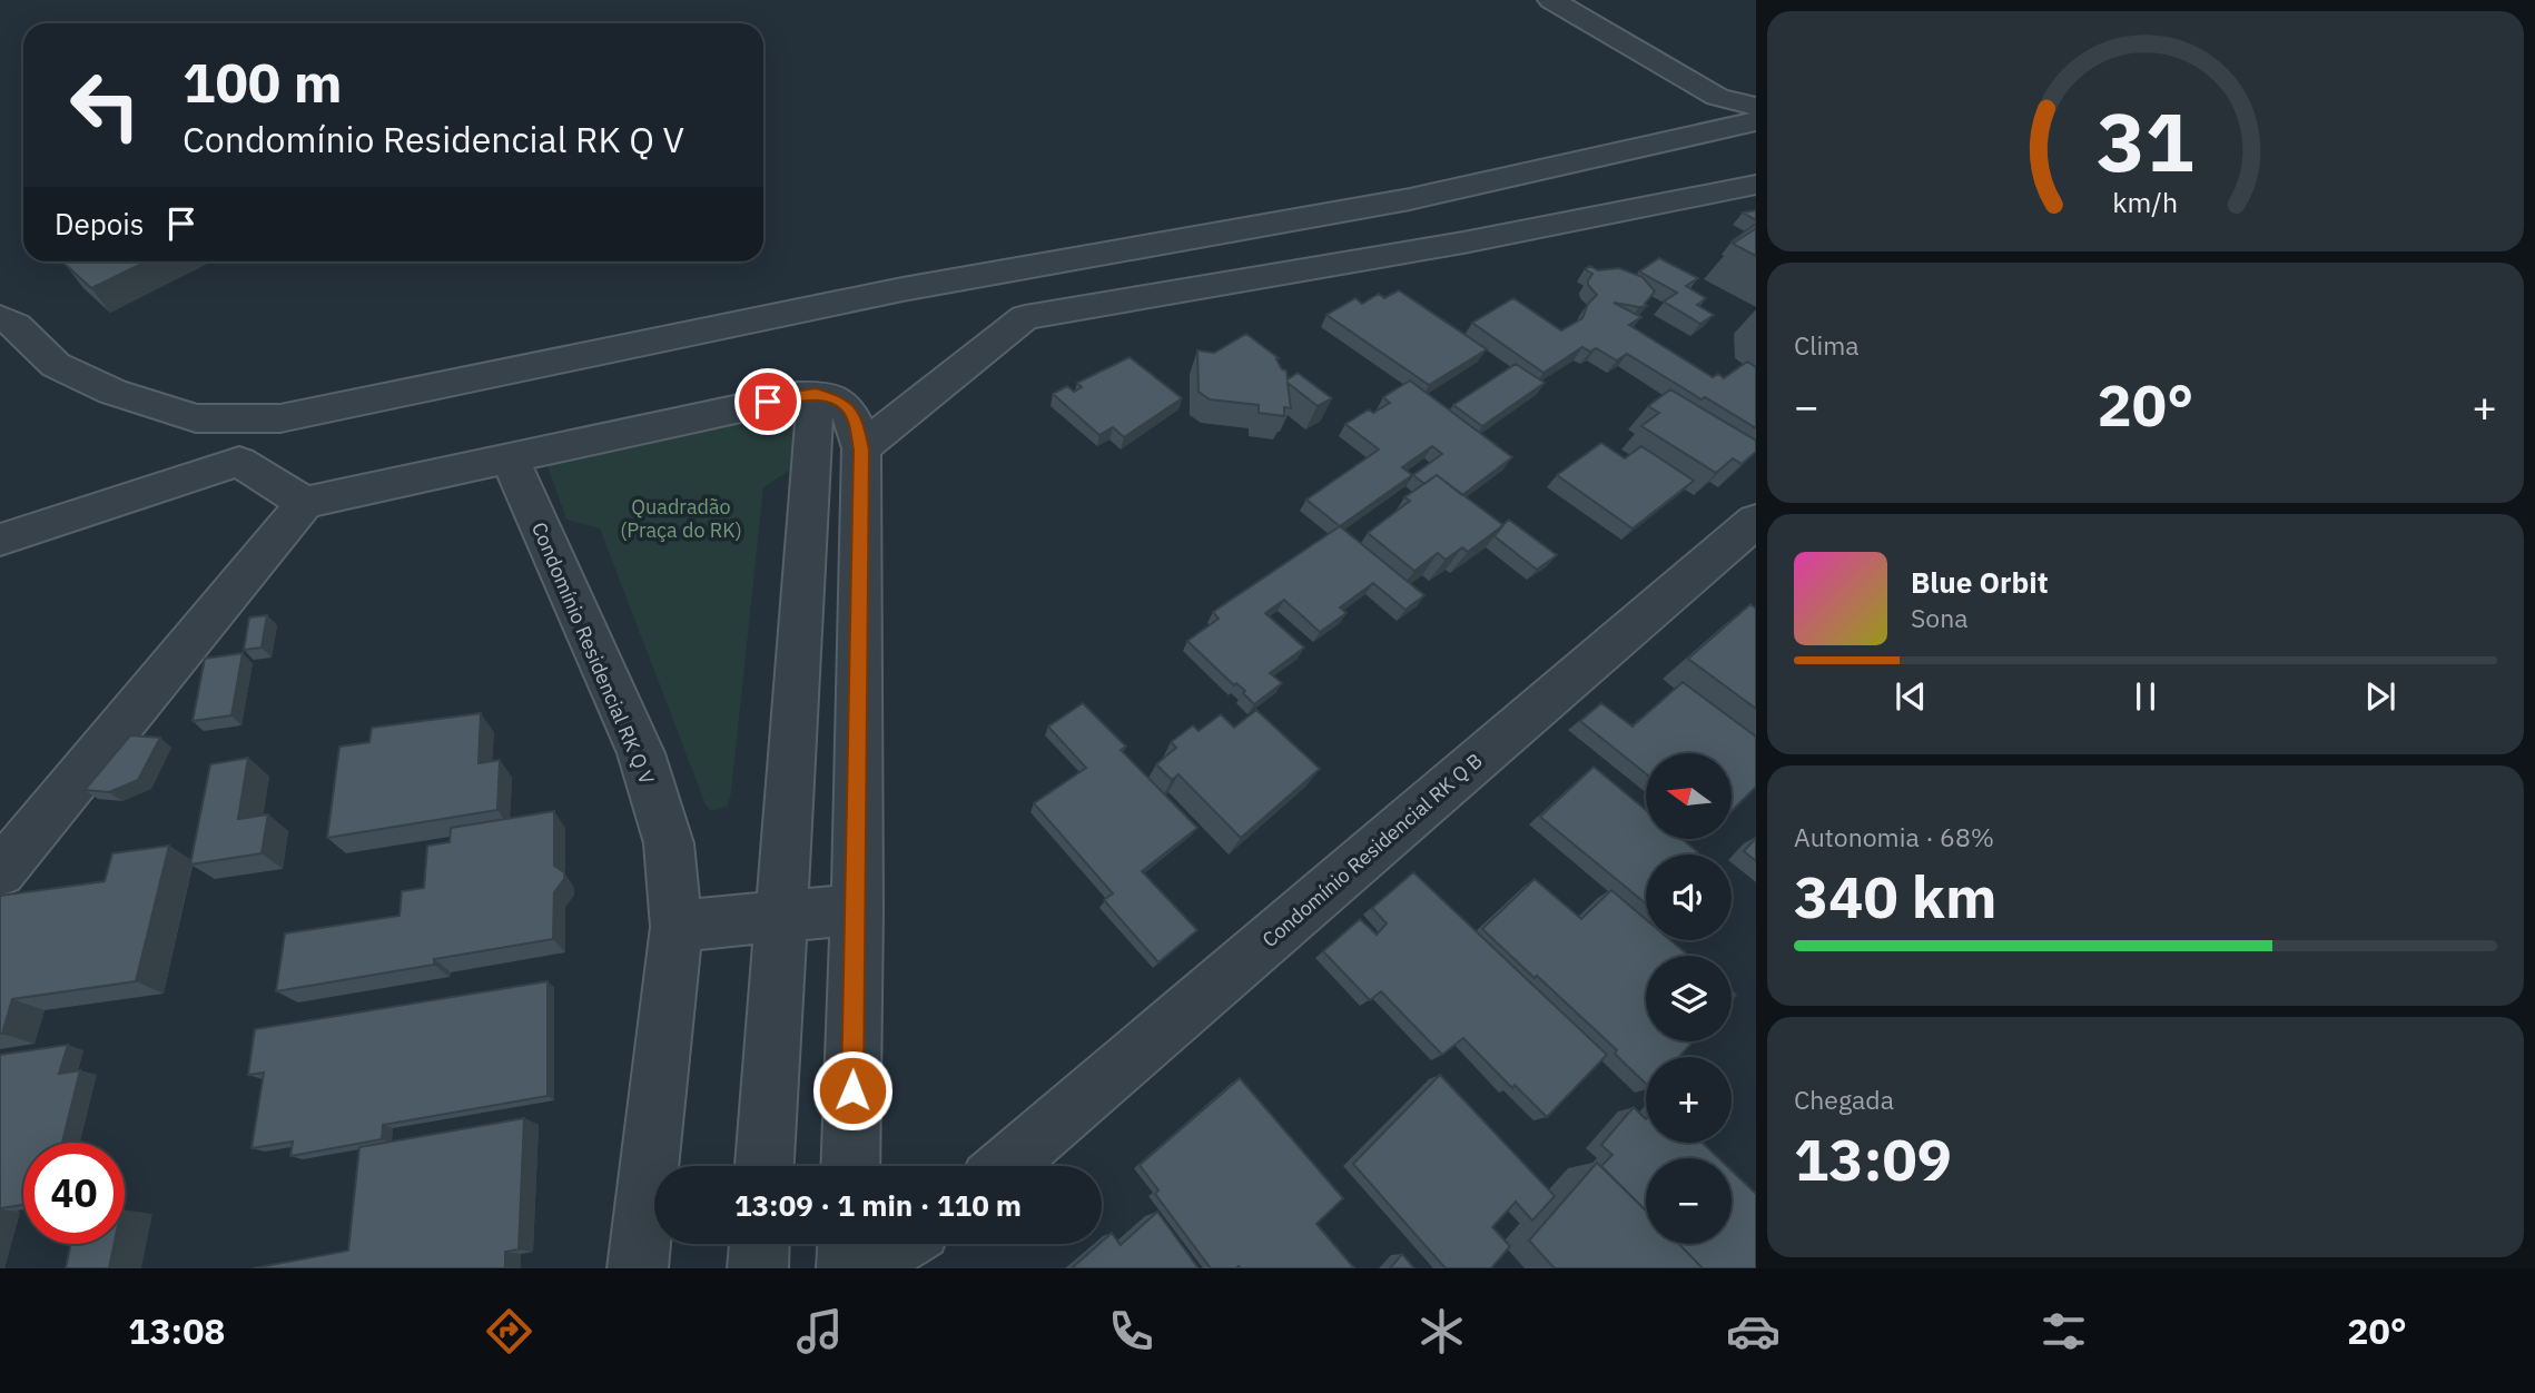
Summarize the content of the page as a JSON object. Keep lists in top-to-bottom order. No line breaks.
{"streets":{"street":["Condomínio Residencial RK Q V","Condomínio Residencial RK Q B"]},"parks":["Quadradão (Praça do RK)"],"north":"left","page":{"turn":["100 m","Condomínio Residencial RK Q V"],"then":"Depois","tile":["Clima",["Autonomia · 68%","340 km"],["Chegada","13:09"]],"heat":["−","20°","+"],"song":["Blue Orbit","Sona"],"map_buttons":["+","−"],"limit":"40","trip":"13:09 · 1 min · 110 m","tabs":["13:08","20°"],"gauge":["31","km/h"]}}
